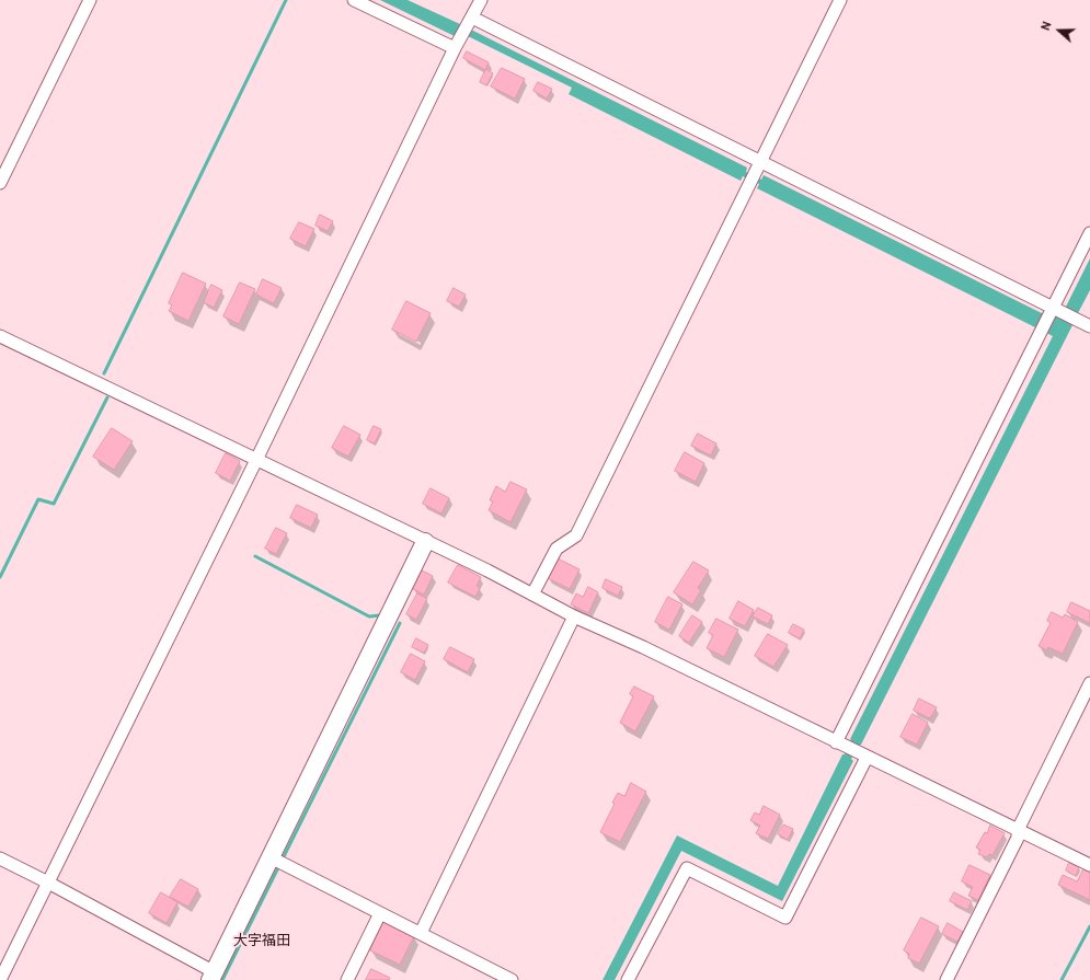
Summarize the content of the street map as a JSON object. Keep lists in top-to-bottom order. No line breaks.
{"districts":["大字福田"],"north":"left"}
